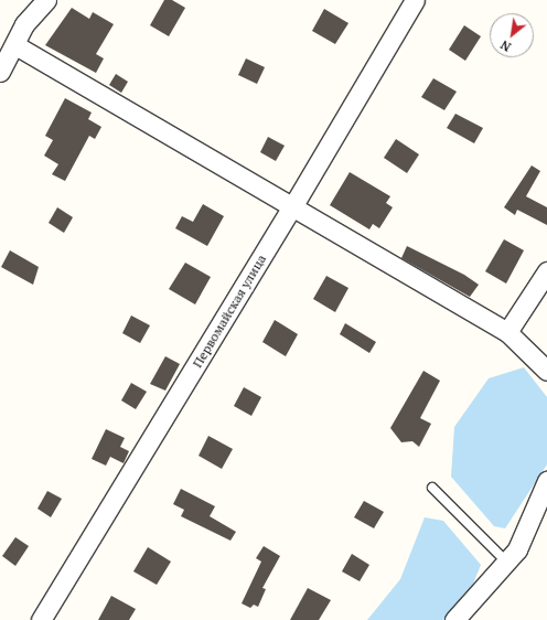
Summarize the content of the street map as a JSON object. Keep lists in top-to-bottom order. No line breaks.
{"streets":{"street":["Первомайская улица"]},"north":"bottom left"}
